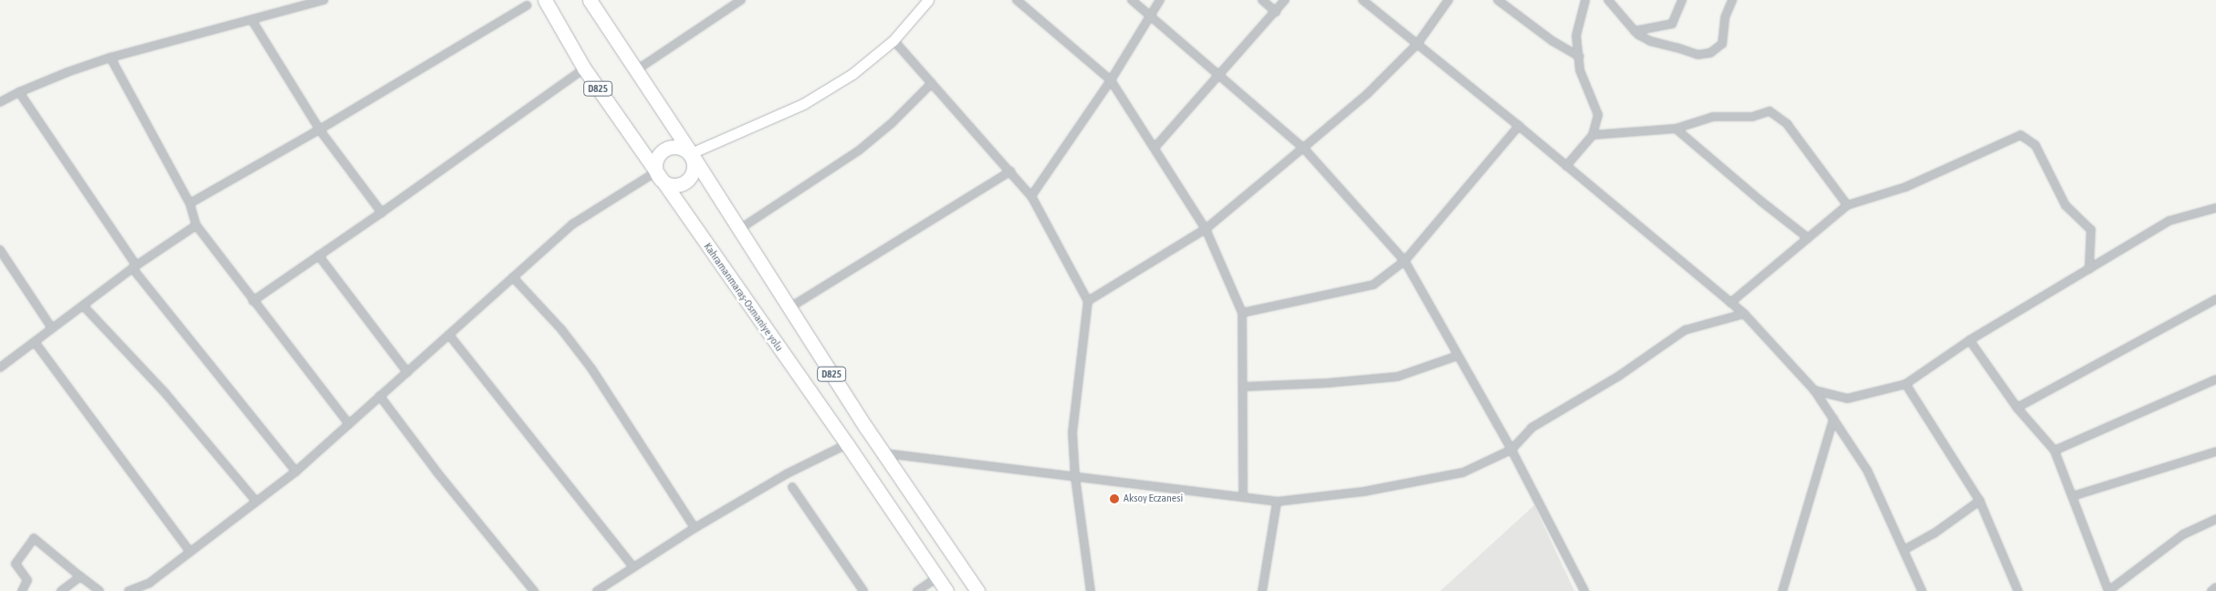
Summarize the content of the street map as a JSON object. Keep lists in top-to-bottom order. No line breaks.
{"streets":{"highway":["D825","Kahramanmaraş-Osmaniye yolu"]},"crossings":[["D825","Kahramanmaraş-Osmaniye yolu"]],"places":["Aksoy Eczanesi"]}
